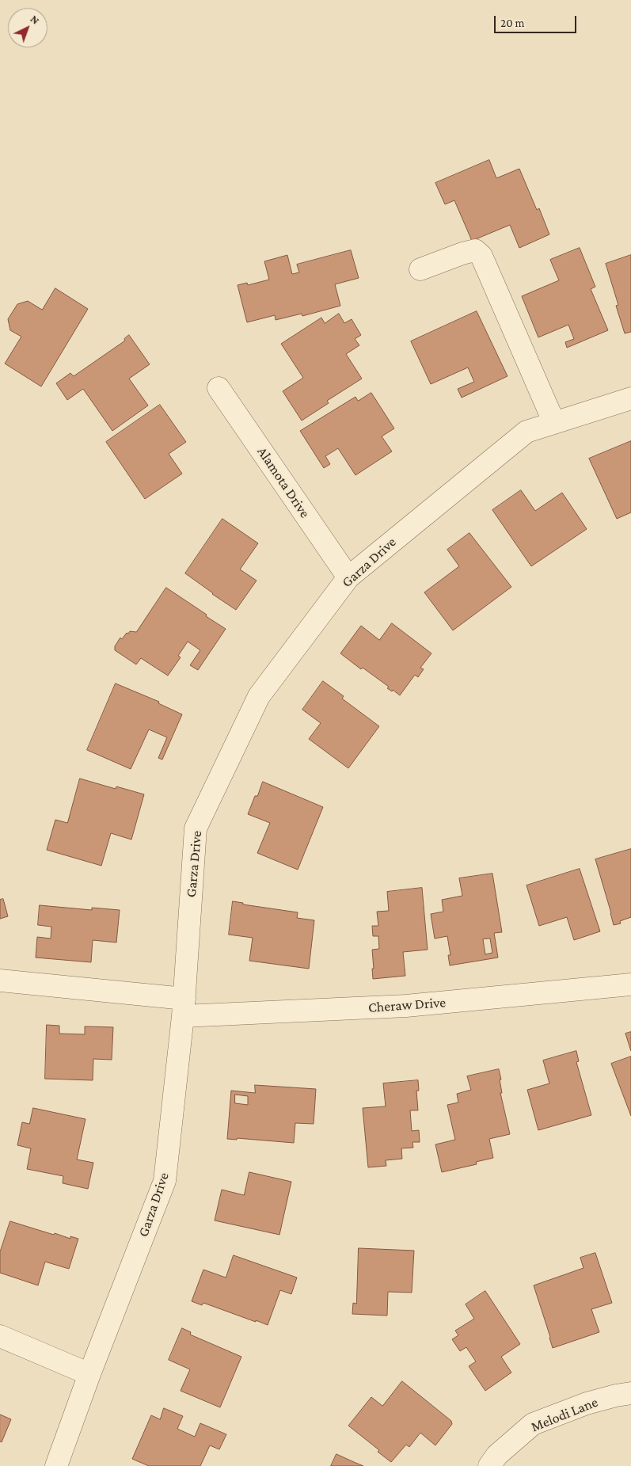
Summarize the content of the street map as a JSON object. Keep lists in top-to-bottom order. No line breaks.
{"streets":{"street":["Alamota Drive","Garza Drive","Cheraw Drive","Melodi Lane"]},"crossings":[["Alamota Drive","Garza Drive"],["Garza Drive","Cheraw Drive"]],"scale_bar":"20 m","north":"top right"}
